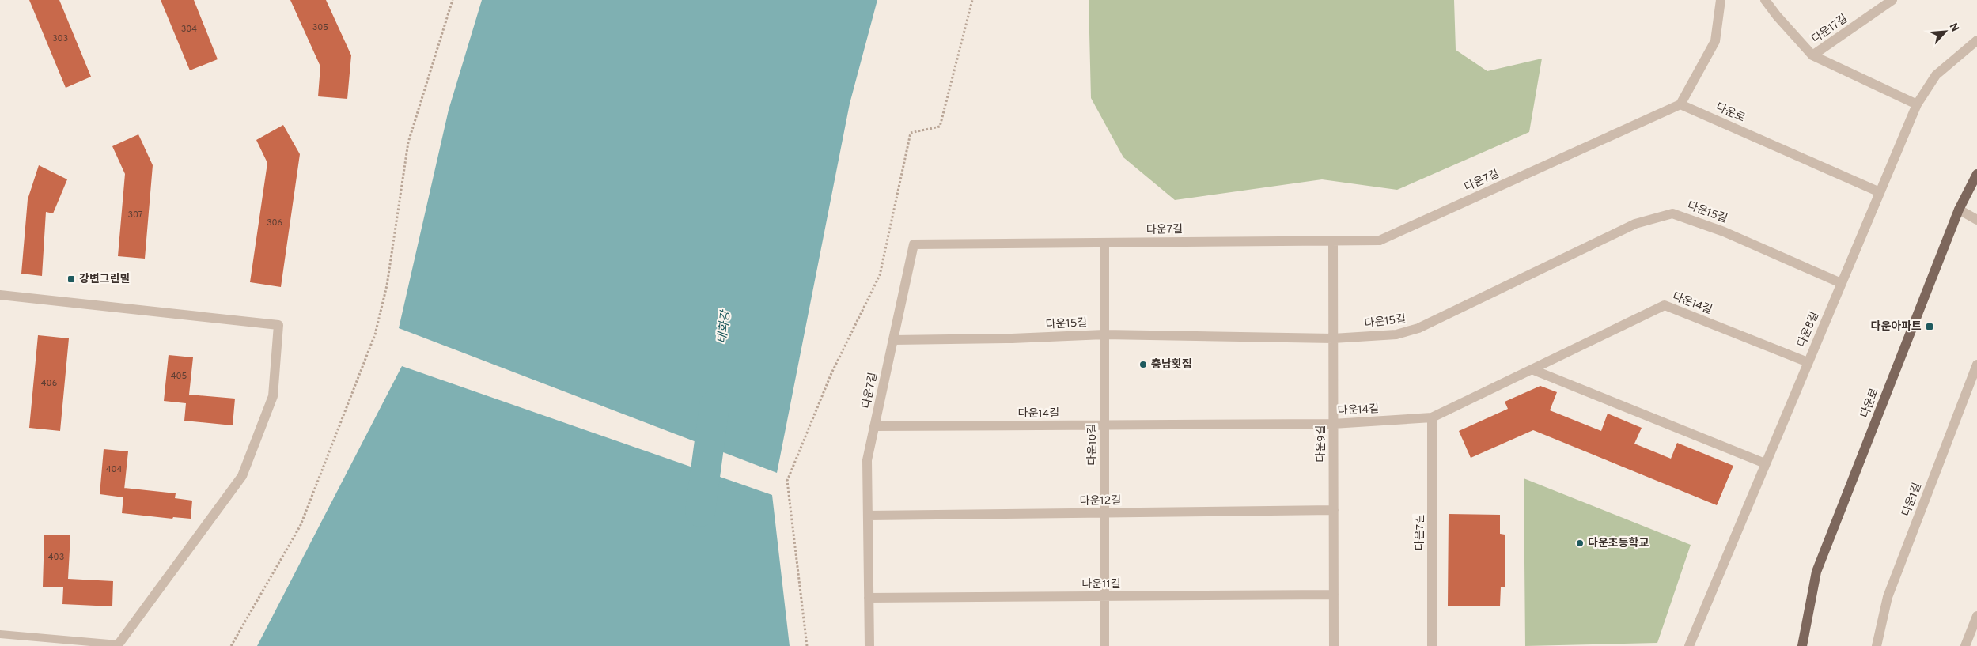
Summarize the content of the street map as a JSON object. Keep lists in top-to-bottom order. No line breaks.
{"streets":{"main road":["다운로"],"street":["다운17길","다운7길","다운15길","다운14길","다운8길","다운9길","다운10길","다운1길","다운12길","다운11길"]},"crossings":[["다운로","다운7길"],["다운로","다운8길"],["다운7길","다운15길"],["다운7길","다운14길"],["다운7길","다운9길"],["다운7길","다운10길"],["다운7길","다운12길"],["다운7길","다운11길"],["다운15길","다운8길"],["다운15길","다운9길"],["다운15길","다운10길"],["다운14길","다운8길"],["다운14길","다운9길"],["다운14길","다운10길"],["다운9길","다운12길"],["다운9길","다운11길"],["다운10길","다운12길"],["다운10길","다운11길"]],"water":["태화강"],"places":{"transit":["강변그린빌","다운아파트"],"other":["충남횟집","다운초등학교"]},"house_numbers":["305","304","303","307","306","405","406","404","403"],"north":"top right"}
